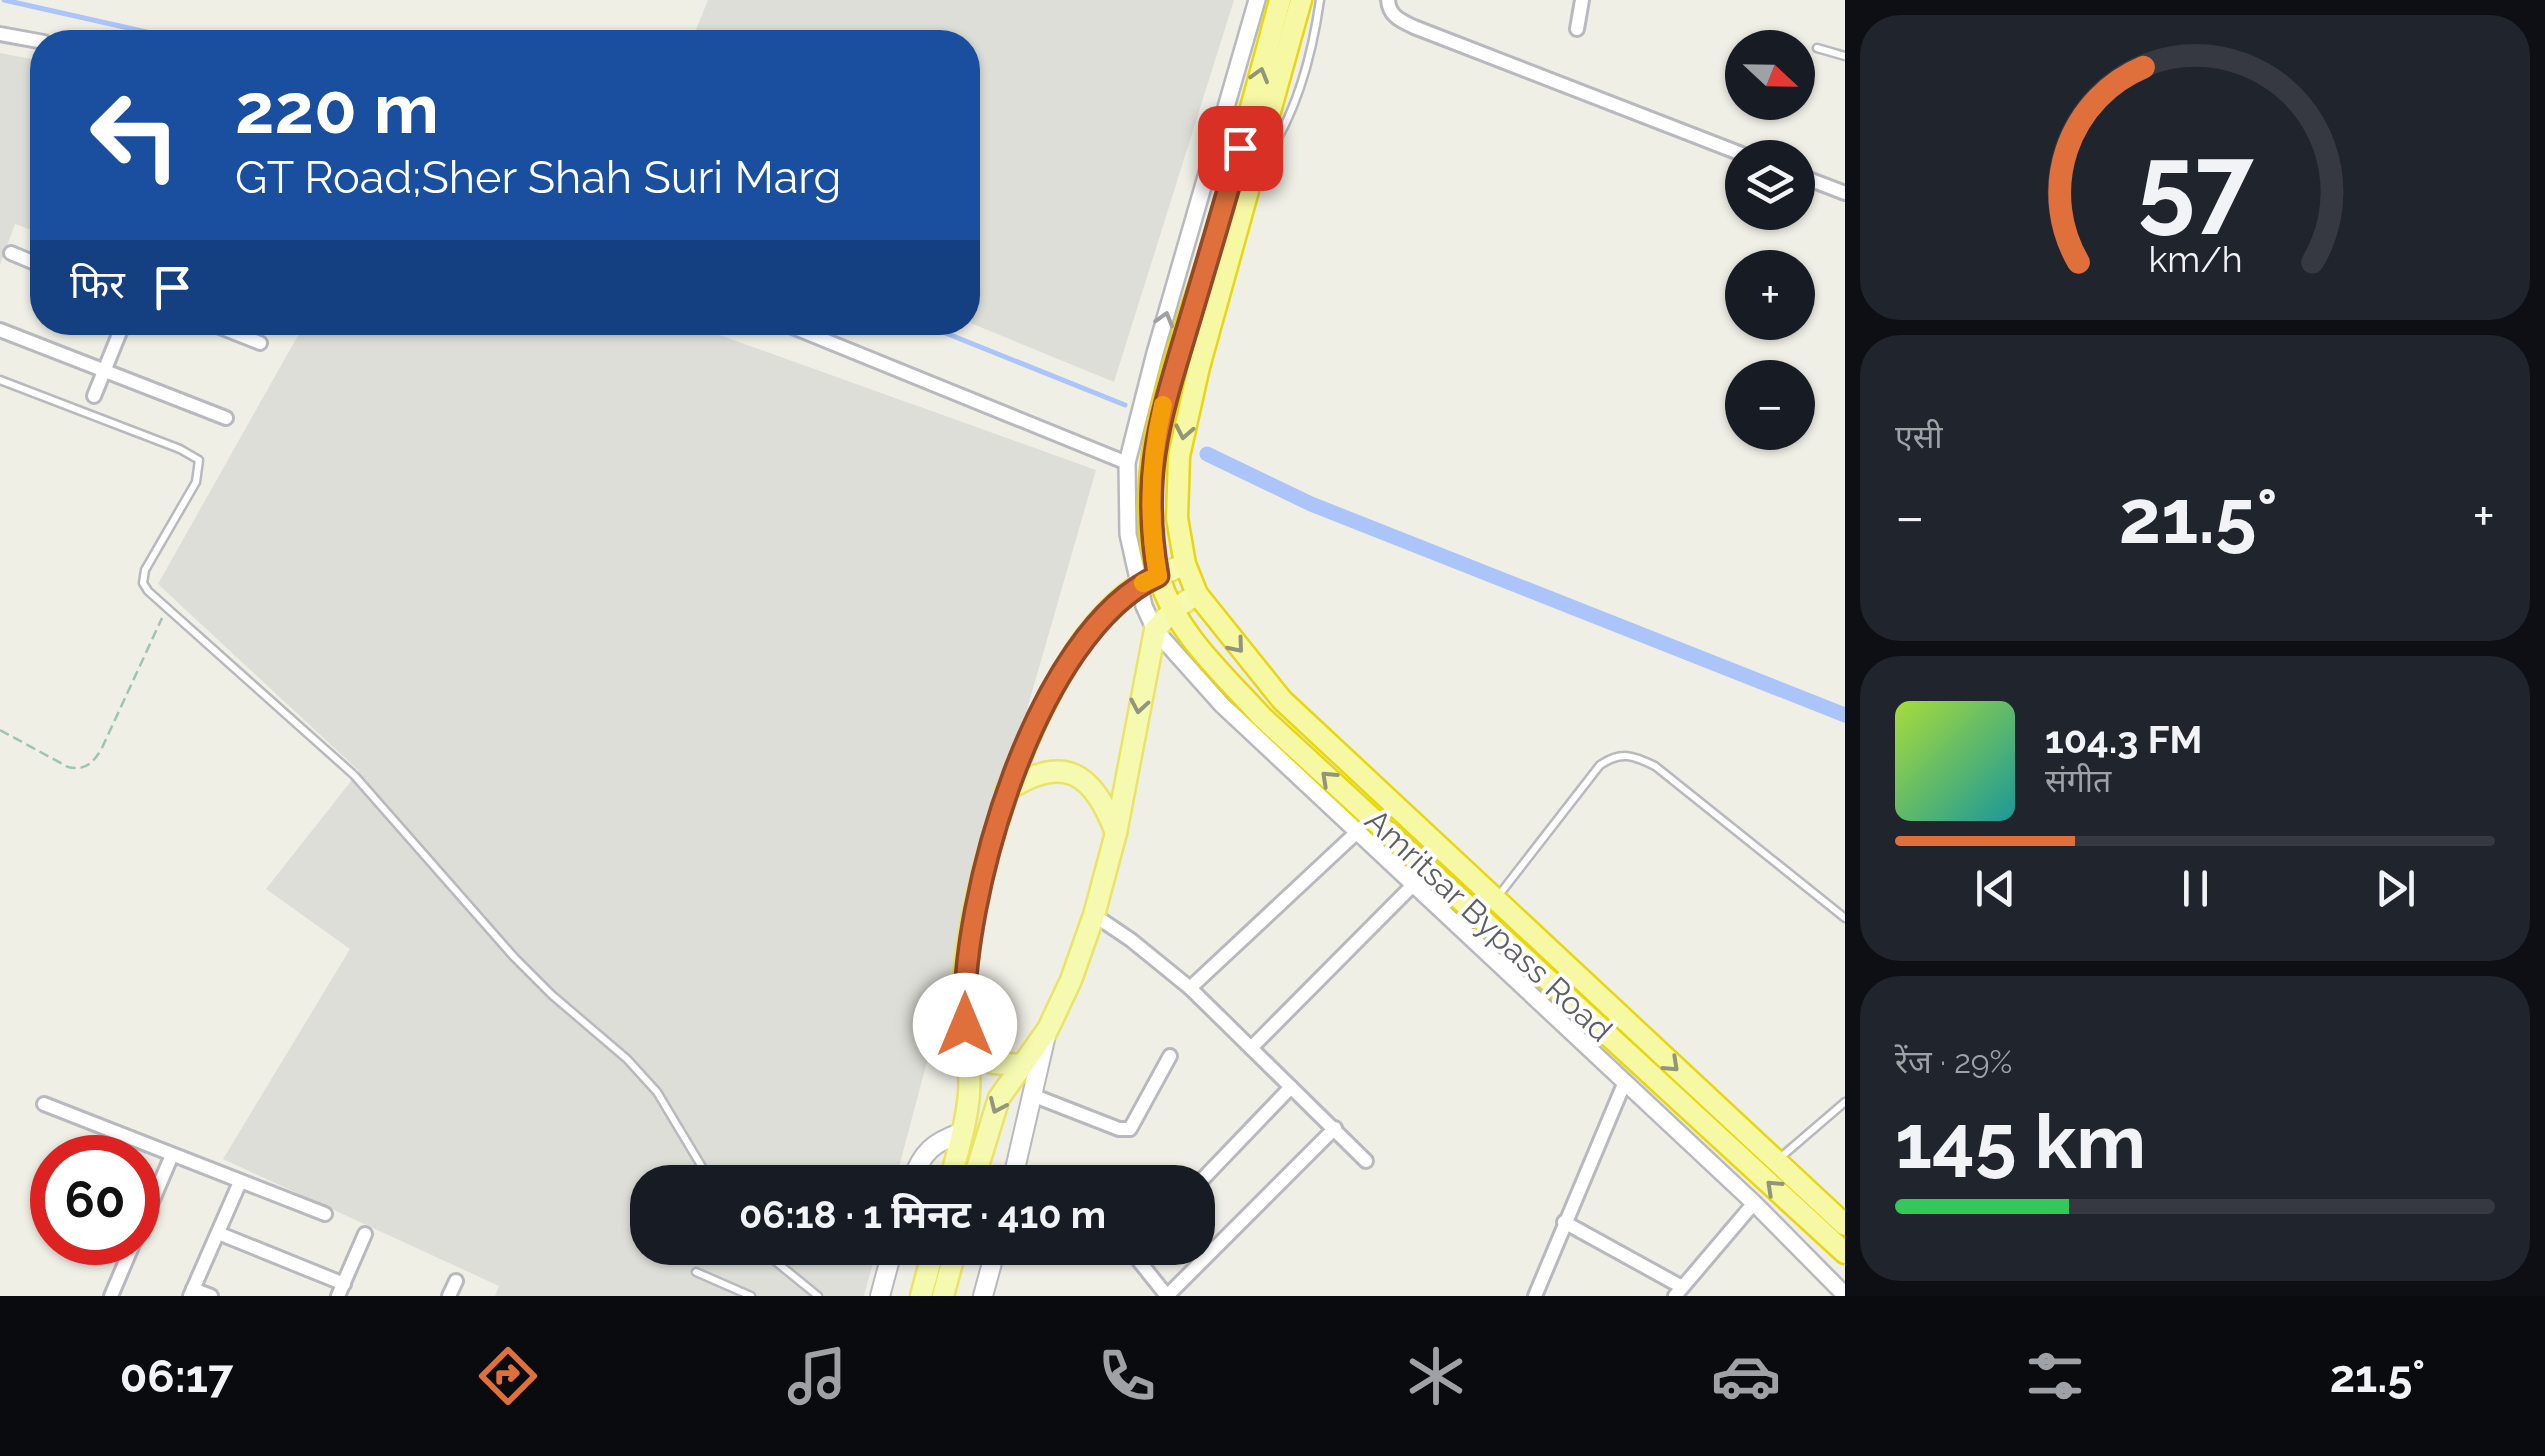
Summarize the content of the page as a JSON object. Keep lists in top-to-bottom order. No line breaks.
{"streets":{"highway":["Amritsar Bypass Road"]},"north":"right","page":{"map_buttons":["+","−"],"turn":["220 m","GT Road;Sher Shah Suri Marg"],"then":"फिर","tile":["एसी",["रेंज · 29%","145 km"]],"heat":["−","21.5°","+"],"song":["104.3 FM","संगीत"],"limit":"60","trip":"06:18 · 1 मिनट · 410 m","tabs":["06:17","21.5°"],"gauge":["57","km/h"]}}
